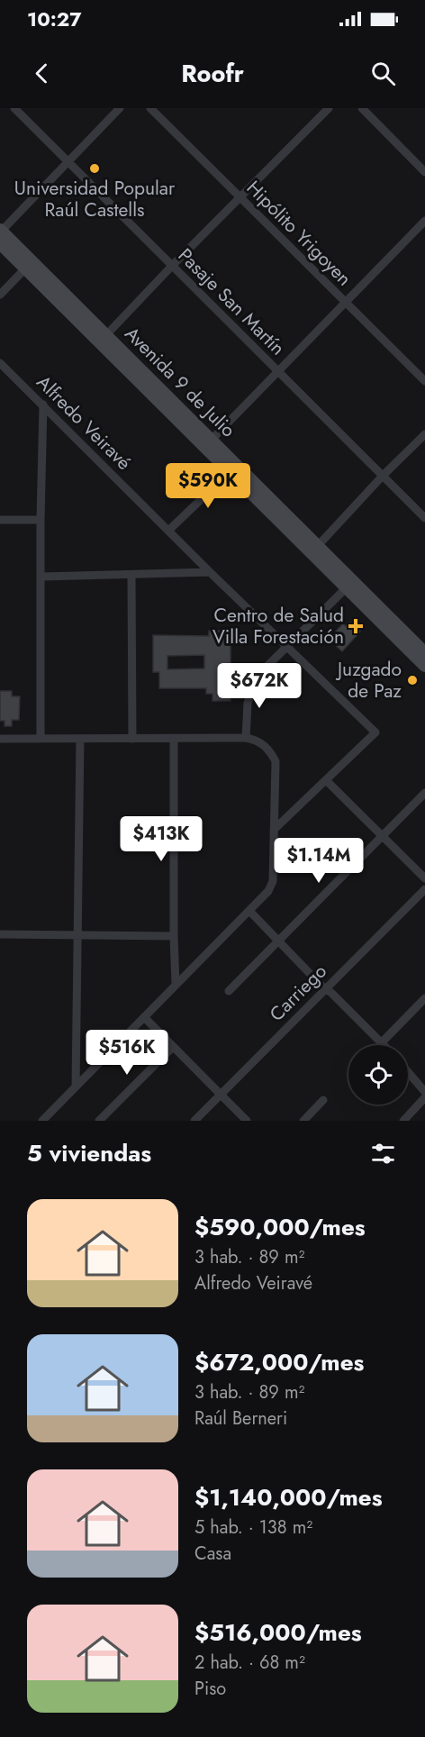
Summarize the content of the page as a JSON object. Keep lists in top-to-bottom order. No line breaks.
{"streets":{"main road":["Avenida 9 de Julio"],"street":["Hipólito Yrigoyen","Pasaje San Martín","Alfredo Veiravé","Carriego"]},"places":{"other":["Universidad Popular Raúl Castells","Juzgado de Paz"],"health":["Centro de Salud Villa Forestación"]},"page":{"status":"10:27","header":"Roofr","price":["$590K","$672K","$413K","$1.14M","$516K"],"heading":"5 viviendas","list":[{"name":"$590,000/mes","note":"3 hab. · 89 m² · Alfredo Veiravé"},{"name":"$672,000/mes","note":"3 hab. · 89 m² · Raúl Berneri"},{"name":"$1,140,000/mes","note":"5 hab. · 138 m² · Casa"},{"name":"$516,000/mes","note":"2 hab. · 68 m² · Piso"}]}}
